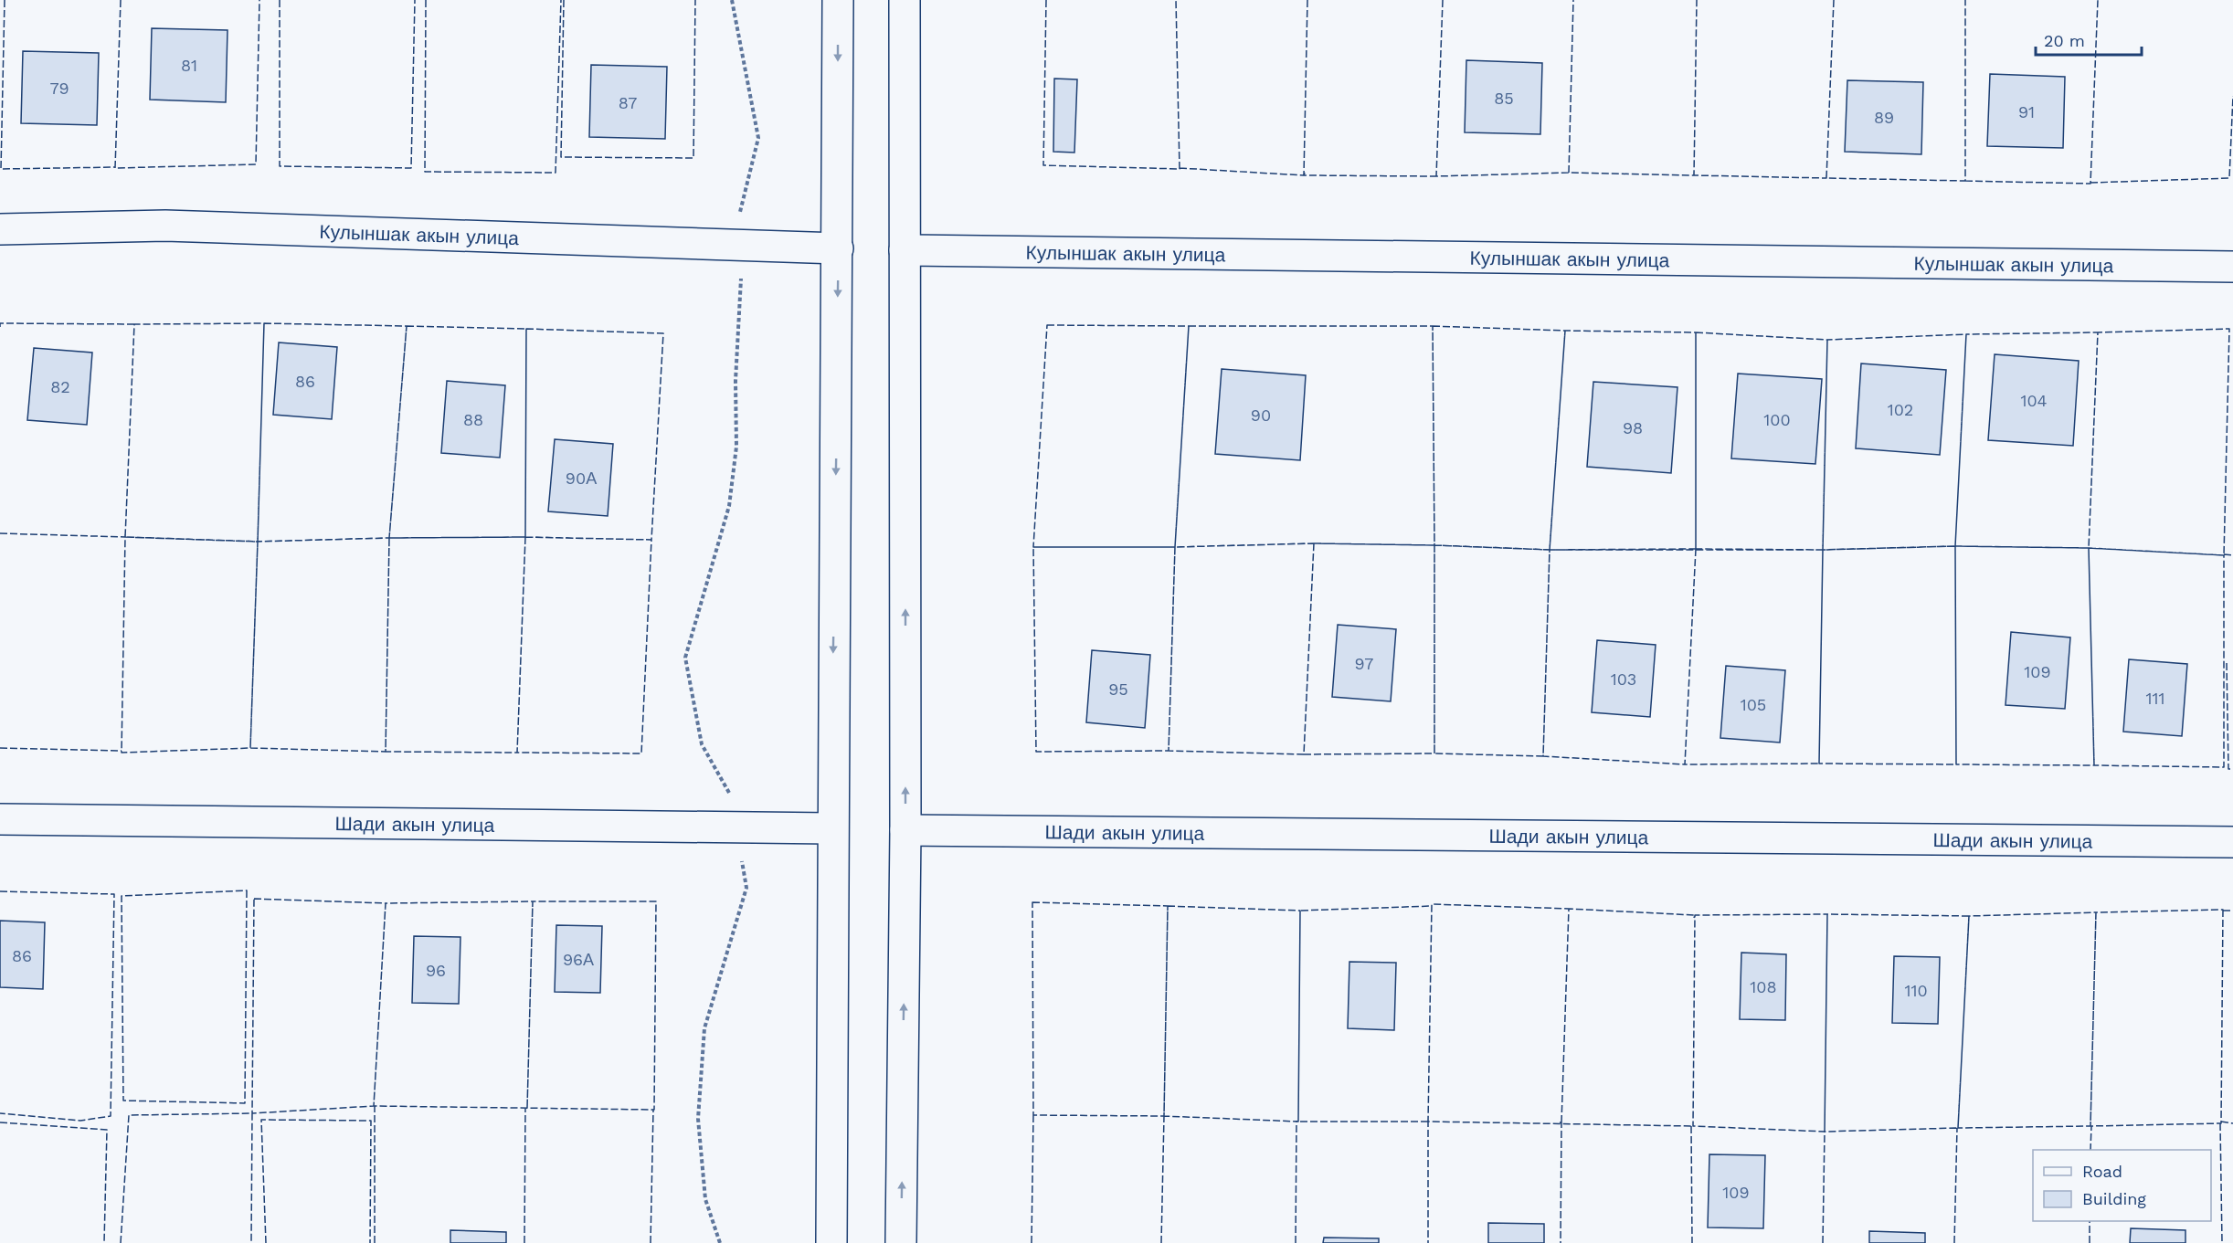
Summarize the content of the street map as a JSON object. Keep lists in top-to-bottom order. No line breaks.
{"streets":{"street":["Кулыншак акын улица","Шади акын улица"]},"house_numbers":["81","79","85","87","91","89","86","82","104","102","90","88","100","98","90А","97","109","103","95","111","105","86","96А","96","108","110","109"],"legend":["Road","Building"],"scale_bar":"20 m"}
